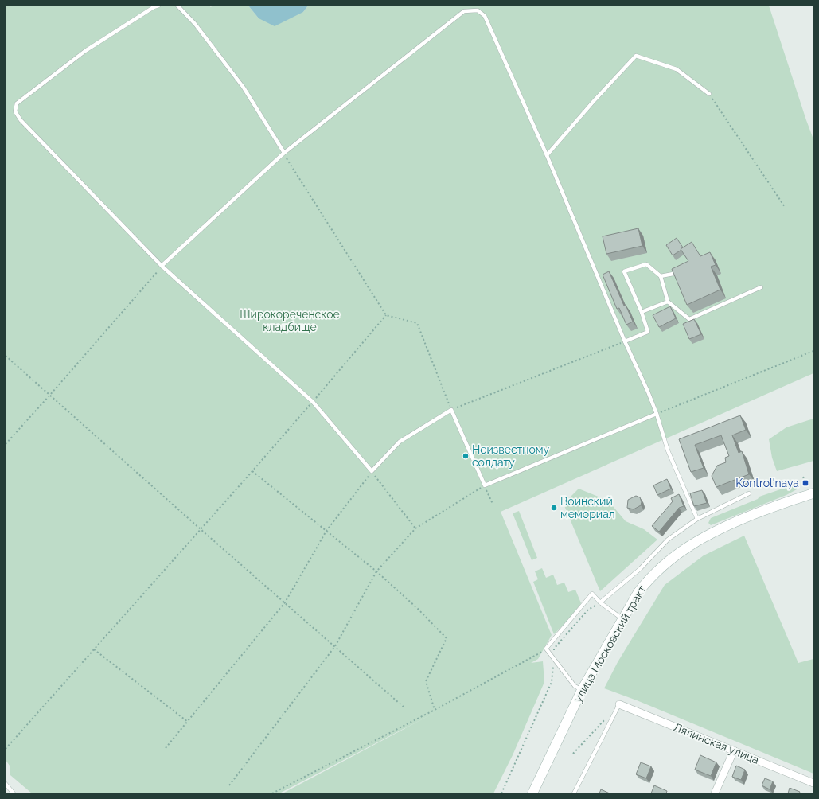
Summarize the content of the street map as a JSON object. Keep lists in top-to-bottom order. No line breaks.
{"streets":{"main road":["улица Московский тракт"],"street":["Лялинская улица"]},"parks":["Широкореченское кладбище"],"places":{"other":["Неизвестному солдату","Воинский мемориал"],"transit":["Kontrol'naya"]}}
